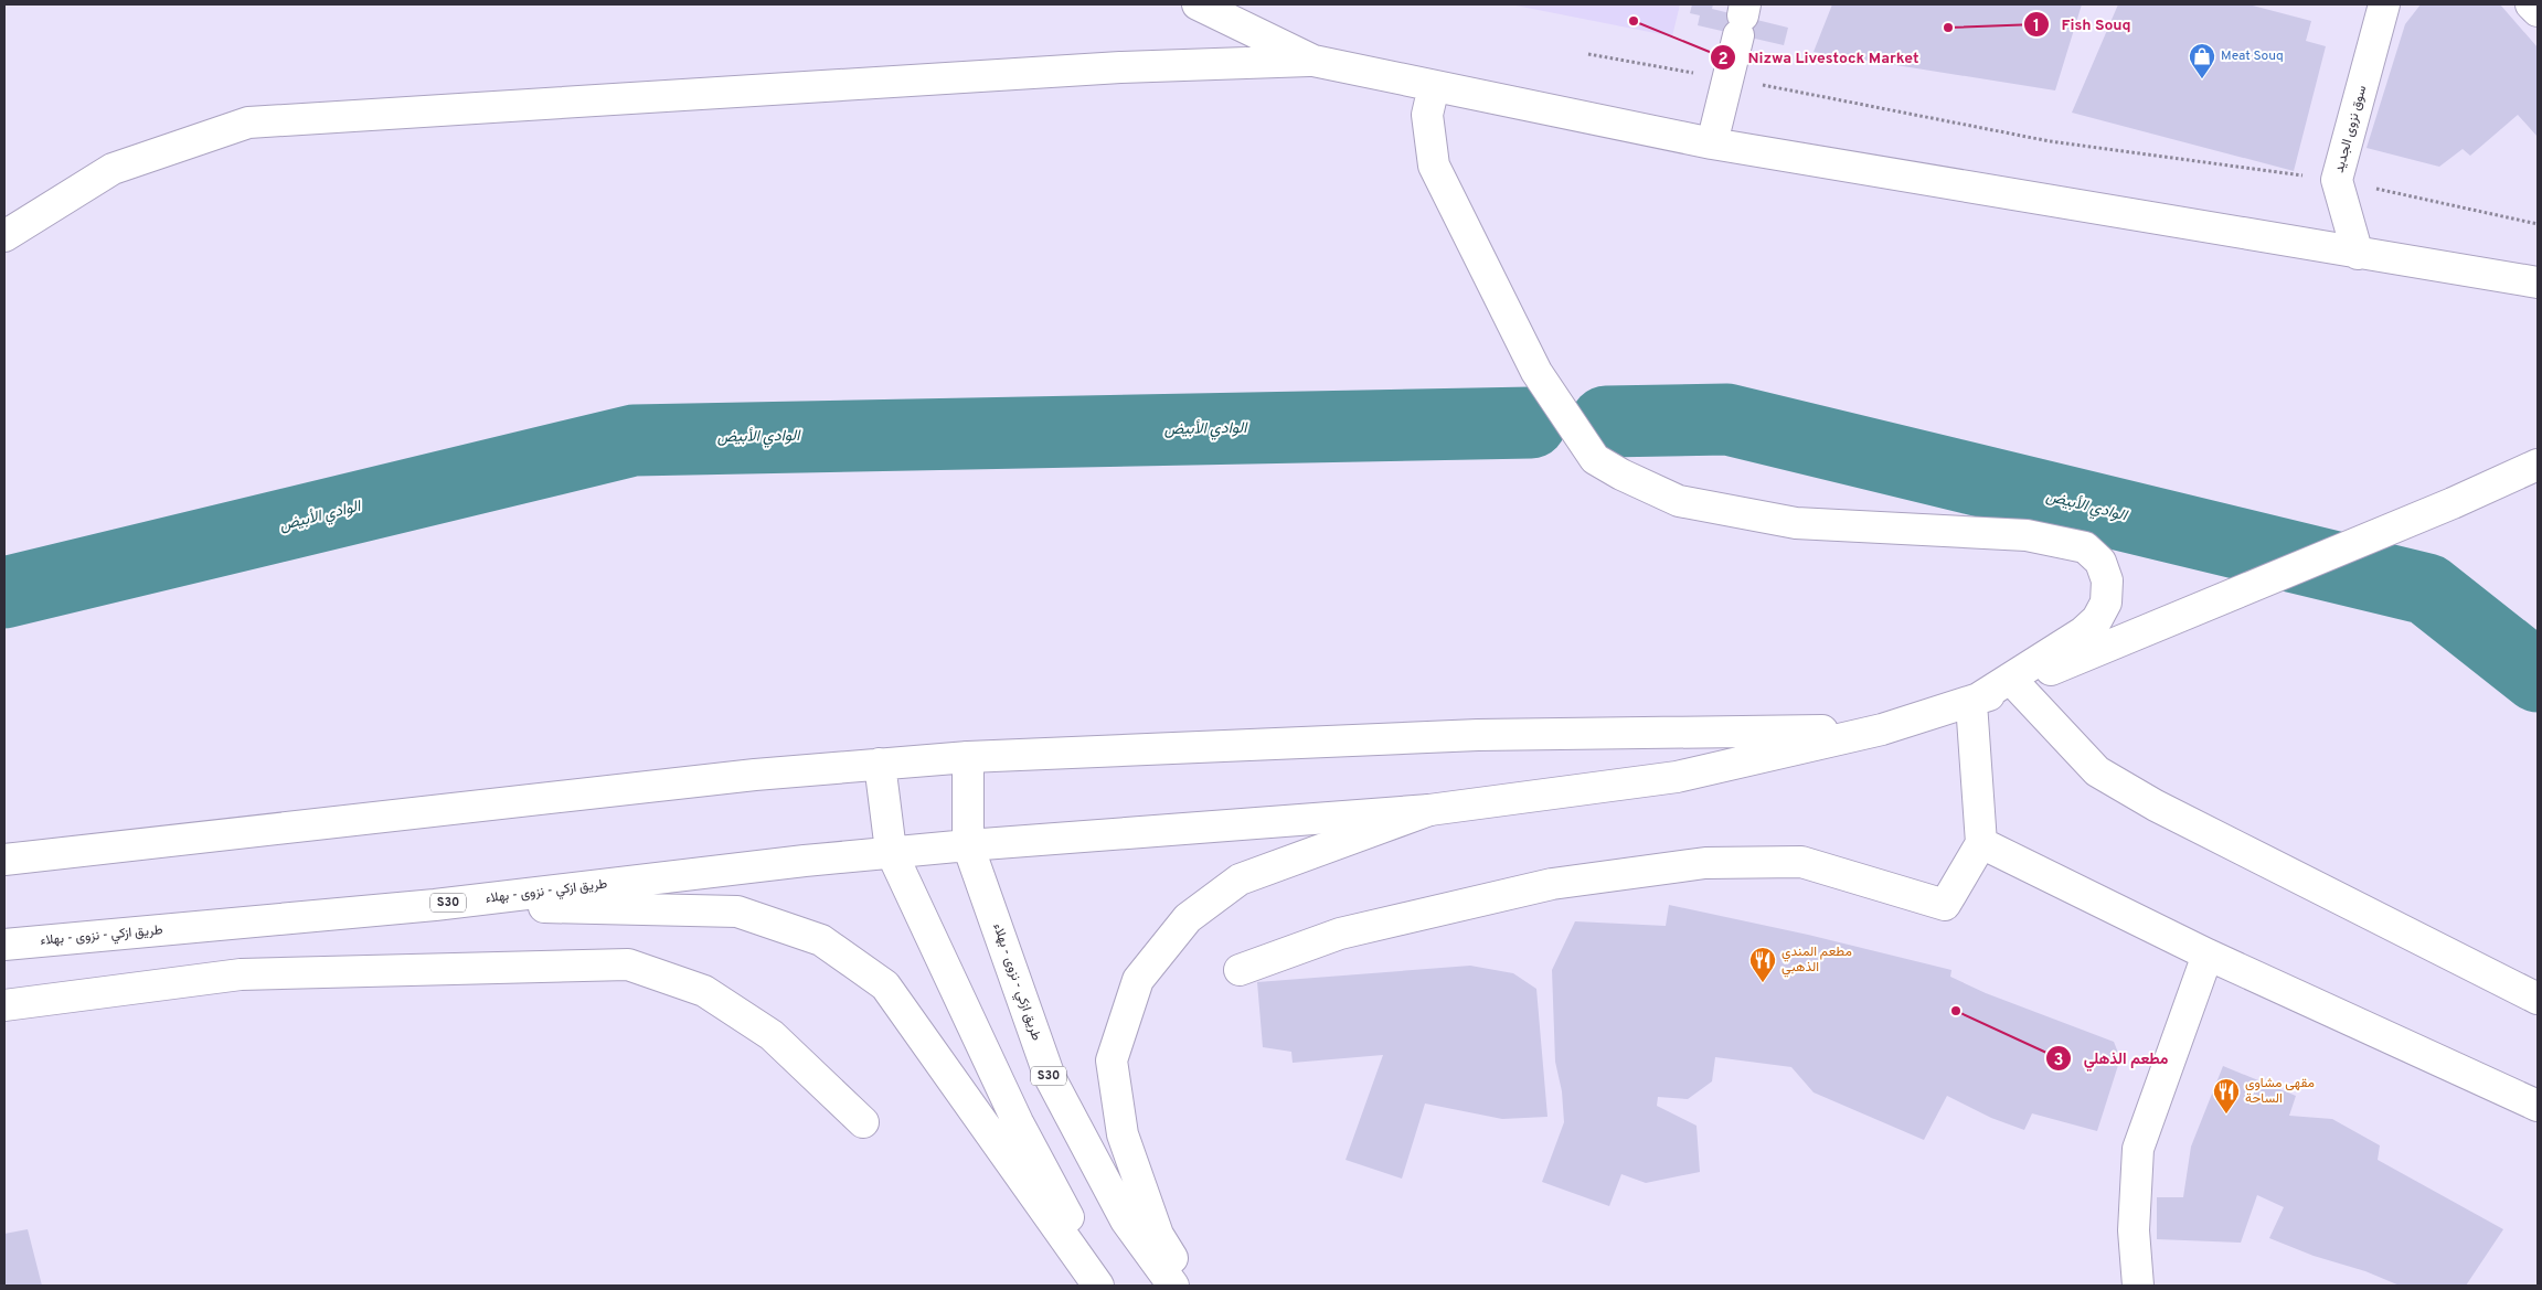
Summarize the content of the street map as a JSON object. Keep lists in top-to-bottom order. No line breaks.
{"streets":{"street":["سوق نزوى الجديد","طريق ازكي - نزوى - بهلاء","S30"]},"water":["الوادي الأبيض"],"places":{"other":["Nizwa Livestock Market","Fish Souq","مطعم الذهلي"],"shop":["Meat Souq"],"restaurant":["مطعم المندي الذهبي","مقهى مشاوي الساحة"]}}
